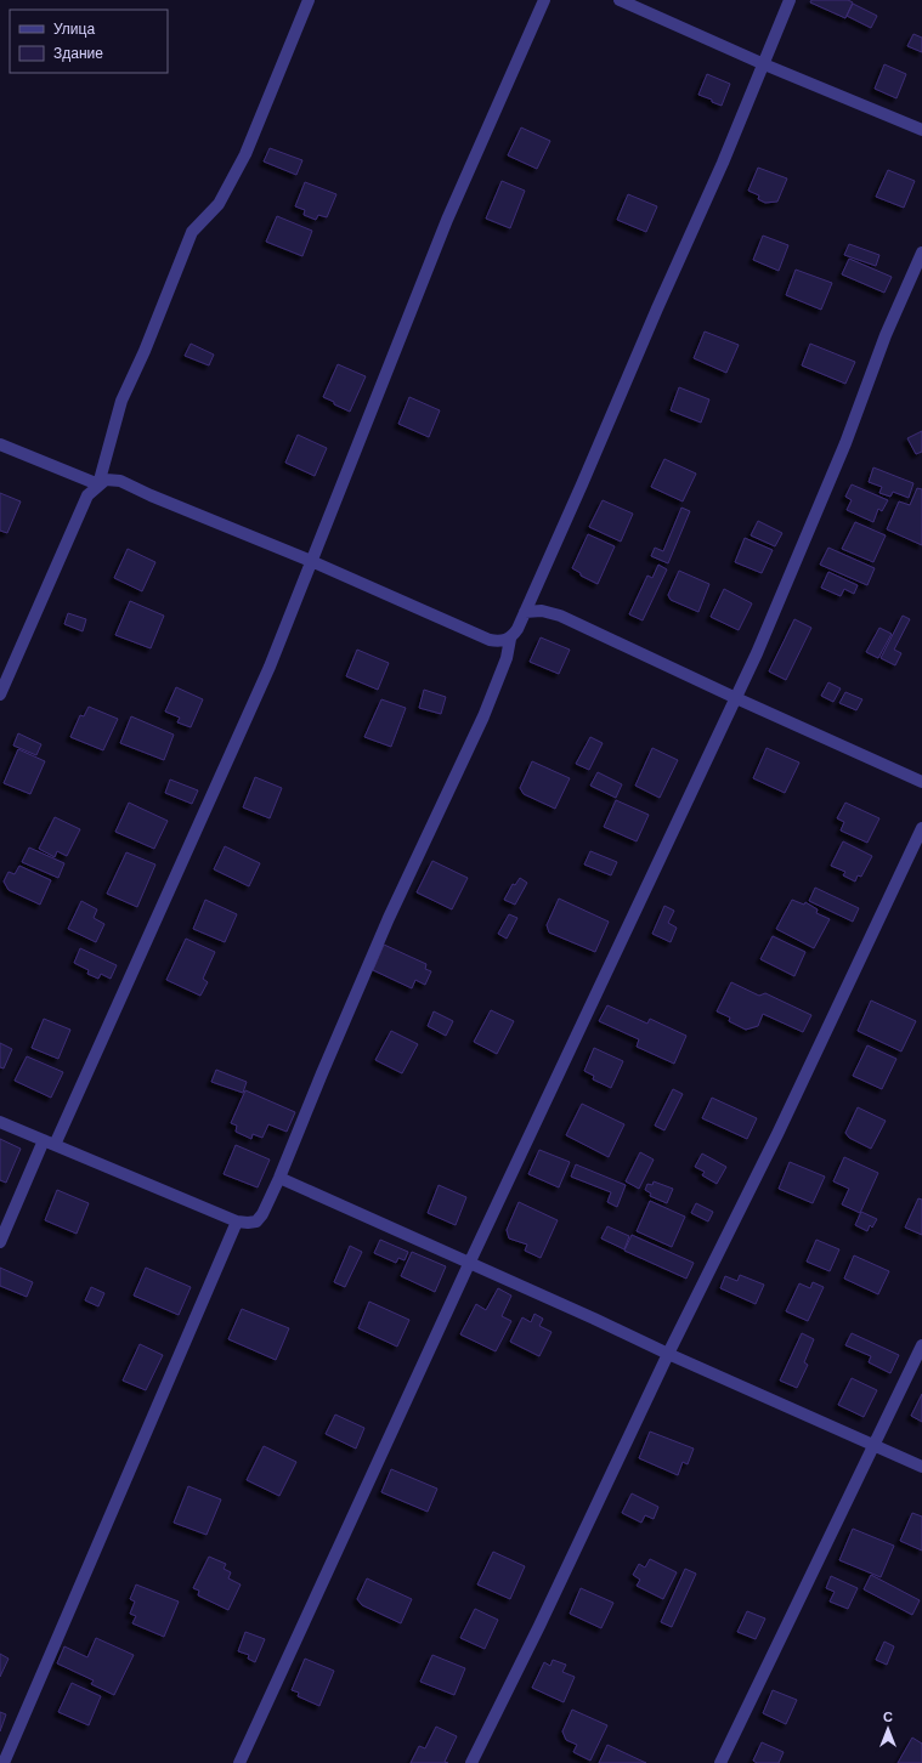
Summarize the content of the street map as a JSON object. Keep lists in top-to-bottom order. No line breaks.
{"legend":["Улица","Здание"],"north":"top"}
